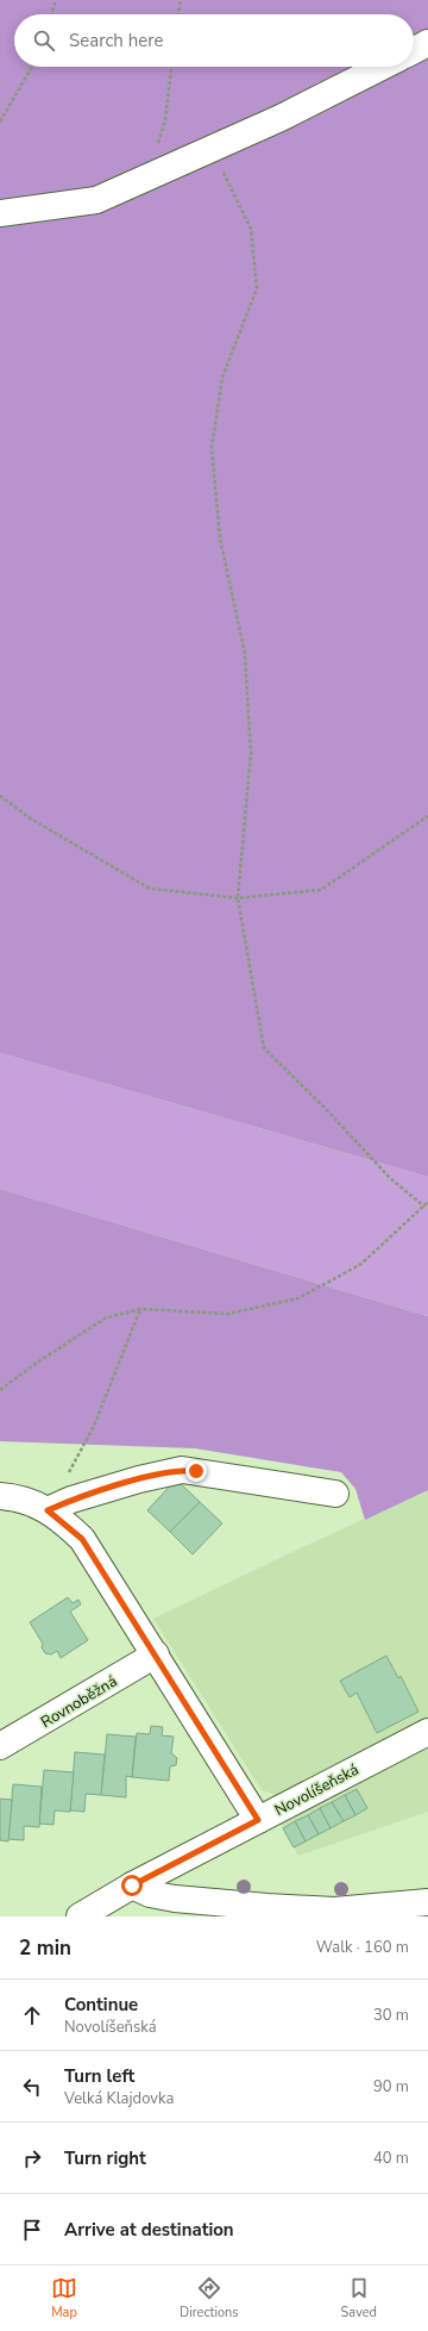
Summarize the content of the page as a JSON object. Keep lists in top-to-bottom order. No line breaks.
{"streets":{"street":["Rovnoběžná","Novolíšeňská"]},"page":{"search":"Search here","heading":["2 min","Walk · 160 m"],"list":[["Continue","Novolíšeňská","30 m"],["Turn left","Velká Klajdovka","90 m"],["Turn right","40 m"],"Arrive at destination"],"nav":["Map","Directions","Saved"]}}
